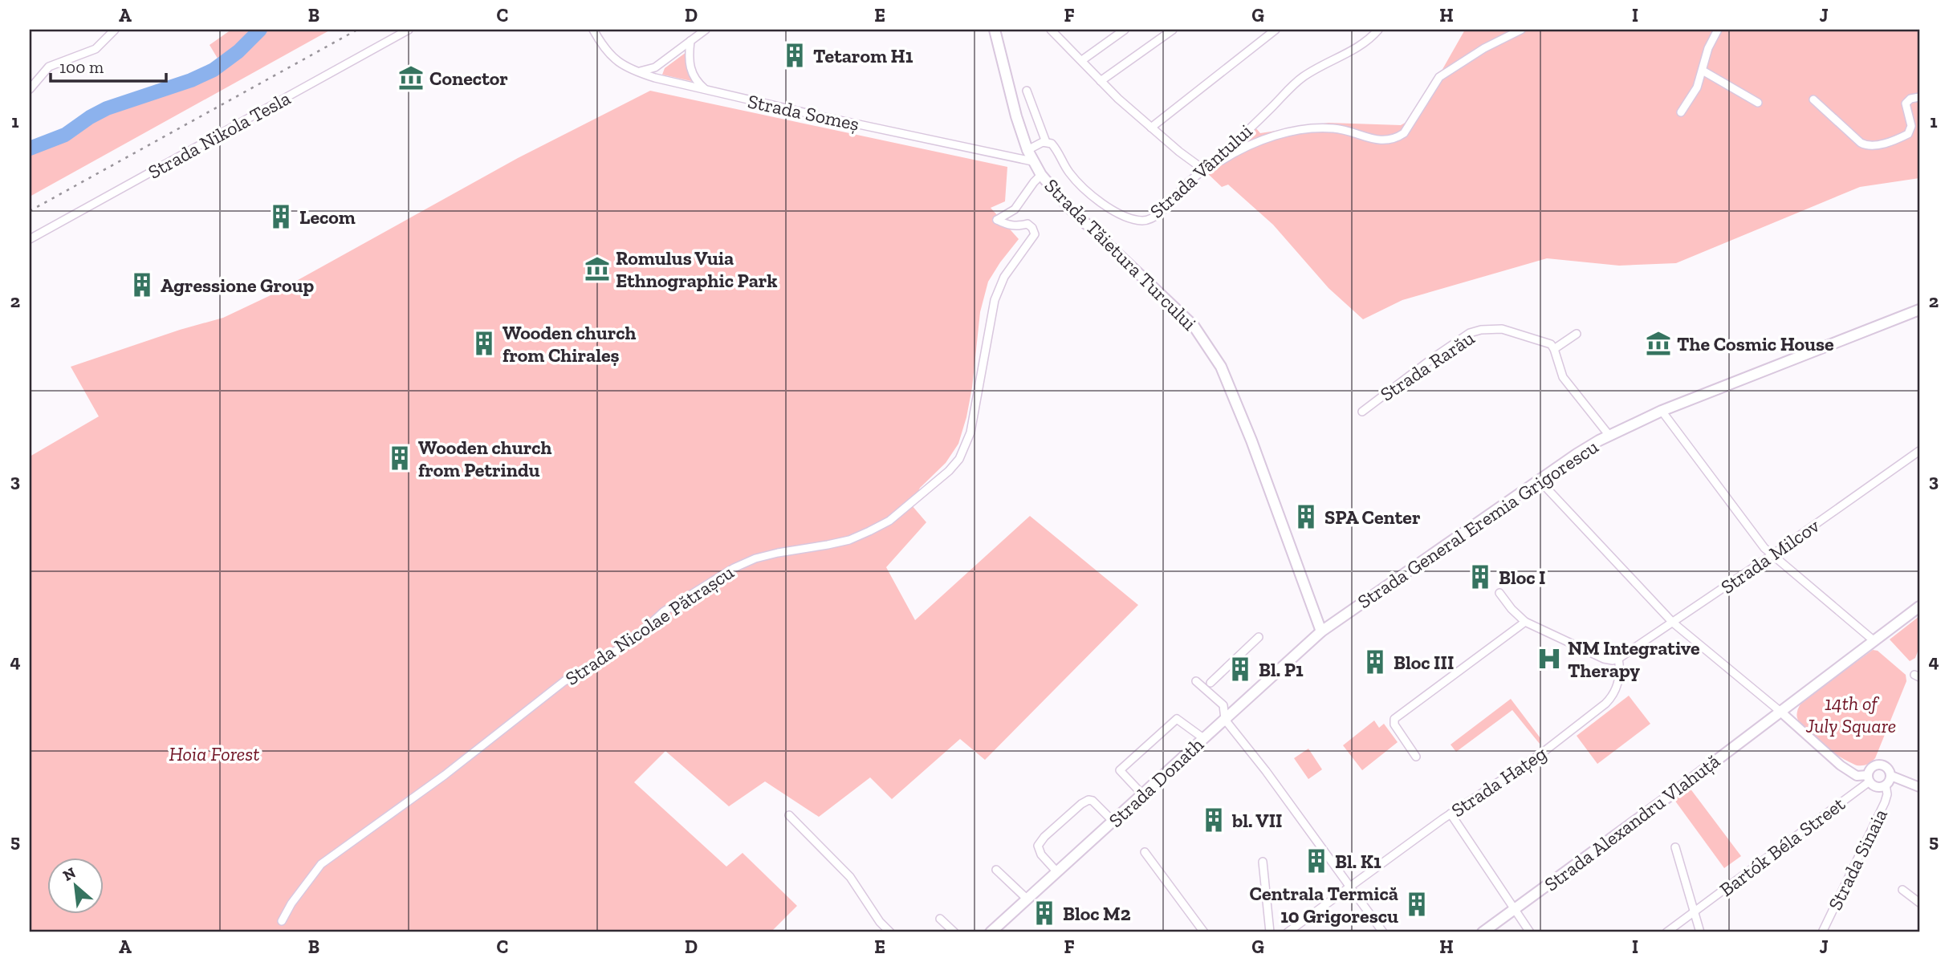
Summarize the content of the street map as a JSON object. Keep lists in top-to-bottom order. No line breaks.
{"streets":{"main road":["Strada Tăietura Turcului","Strada General Eremia Grigorescu","Strada Donath","Strada Alexandru Vlahuță"],"street":["Strada Someș","Strada Nikola Tesla","Strada Vântului","Strada Rarău","Strada Milcov","Strada Nicolae Pătrașcu","Strada Hațeg","Bartók Béla Street","Strada Sinaia"]},"crossings":[["Strada Someș","Strada Tăietura Turcului"],["Strada Tăietura Turcului","Strada General Eremia Grigorescu"],["Strada Tăietura Turcului","Strada Nicolae Pătrașcu"],["Strada Tăietura Turcului","Strada Donath"],["Strada General Eremia Grigorescu","Strada Donath"],["Strada Milcov","Strada Hațeg"],["Bartók Béla Street","Strada Sinaia"]],"parks":["14th of July Square","Hoia Forest"],"places":{"building":["Tetarom H1","Lecom","Agressione Group","Wooden church from Chiraleș","Wooden church from Petrindu","SPA Center","Bloc I","Bloc III","Bl. P1","bl. VII","Bl. K1","Centrala Termică 10 Grigorescu","Bloc M2"],"museum":["Conector","Romulus Vuia Ethnographic Park","The Cosmic House"],"hospital":["NM Integrative Therapy"]},"scale_bar":"100 m","north":"top left","grid":{"columns":["A","B","C","D","E","F","G","H","I","J"],"rows":["1","2","3","4","5"]}}
